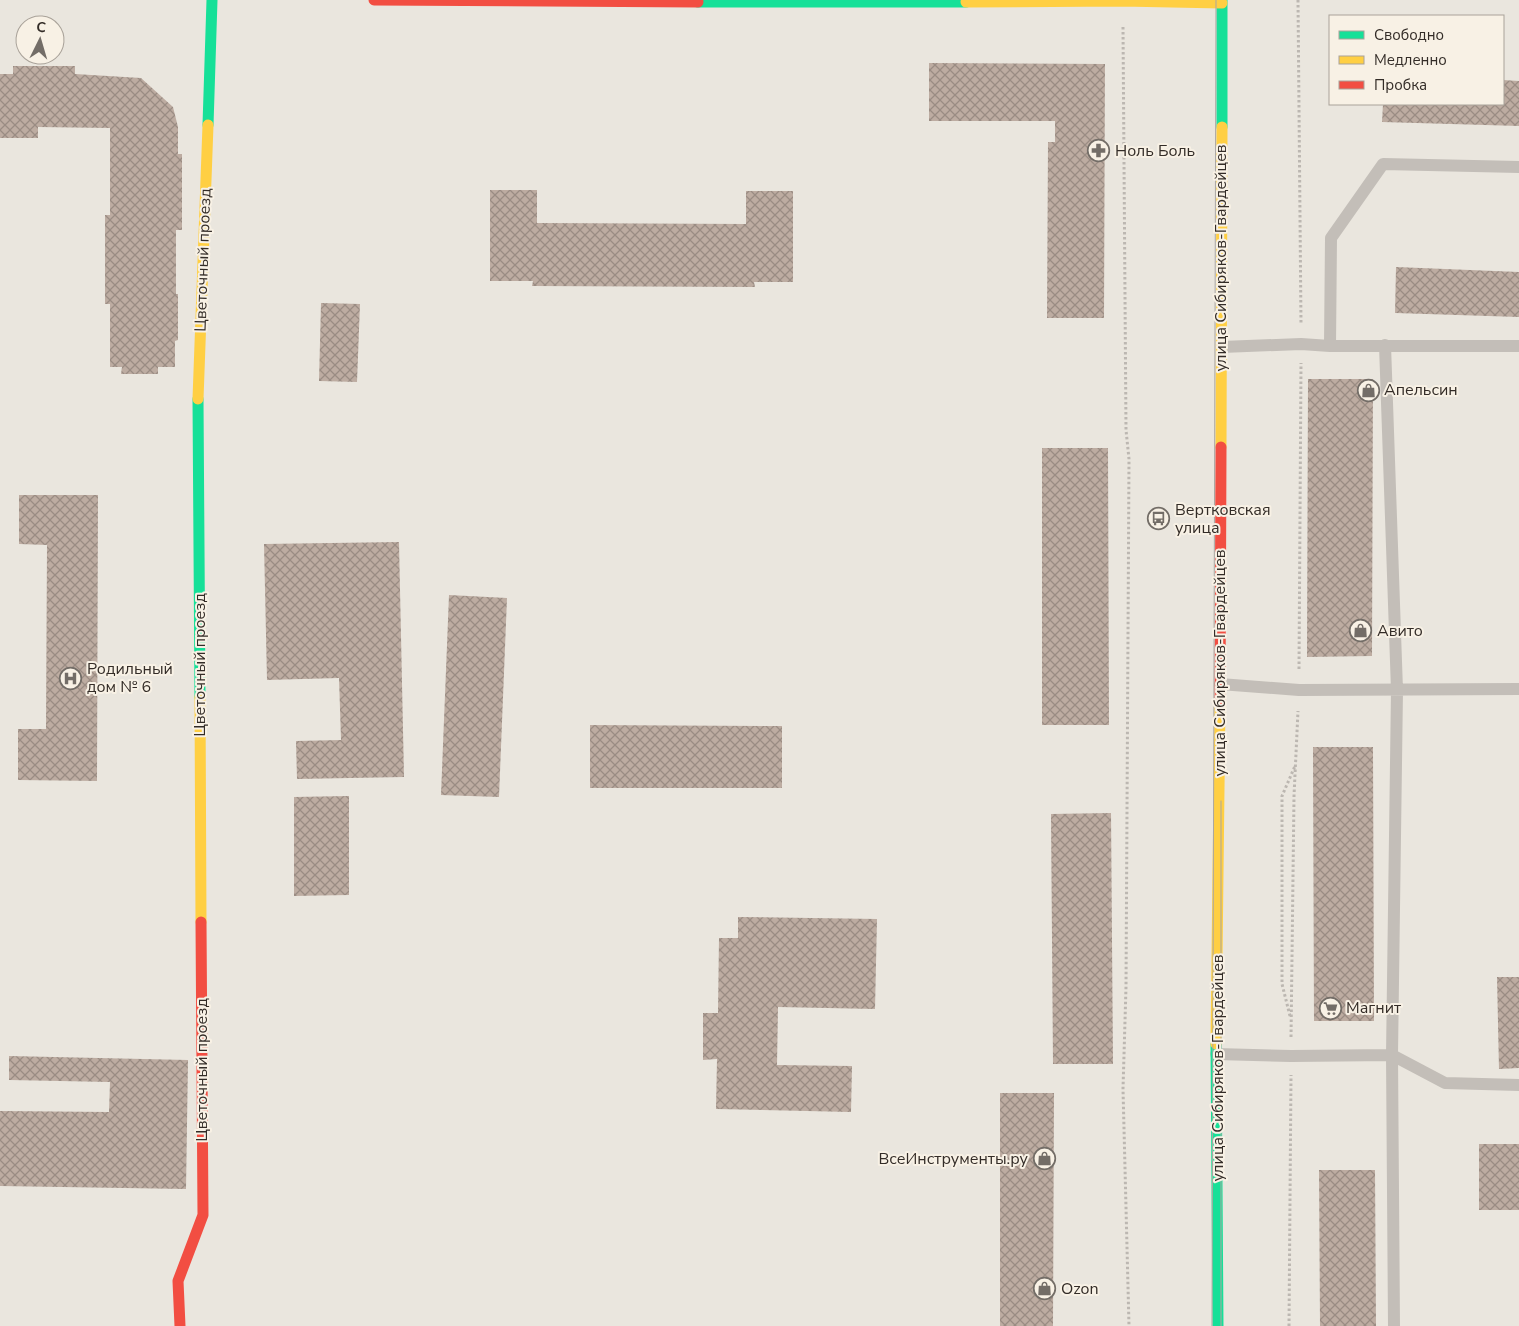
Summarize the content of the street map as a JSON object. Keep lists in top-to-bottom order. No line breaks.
{"streets":{"street":["улица Сибиряков-Гвардейцев","Цветочный проезд"]},"places":{"pharmacy":["Ноль Боль"],"shop":["Апельсин","Авито","ВсеИнструменты.ру","Ozon"],"bus stop":["Вертковская улица"],"hospital":["Родильный дом № 6"],"supermarket":["Магнит"]},"legend":["Свободно","Медленно","Пробка"],"north":"top"}
